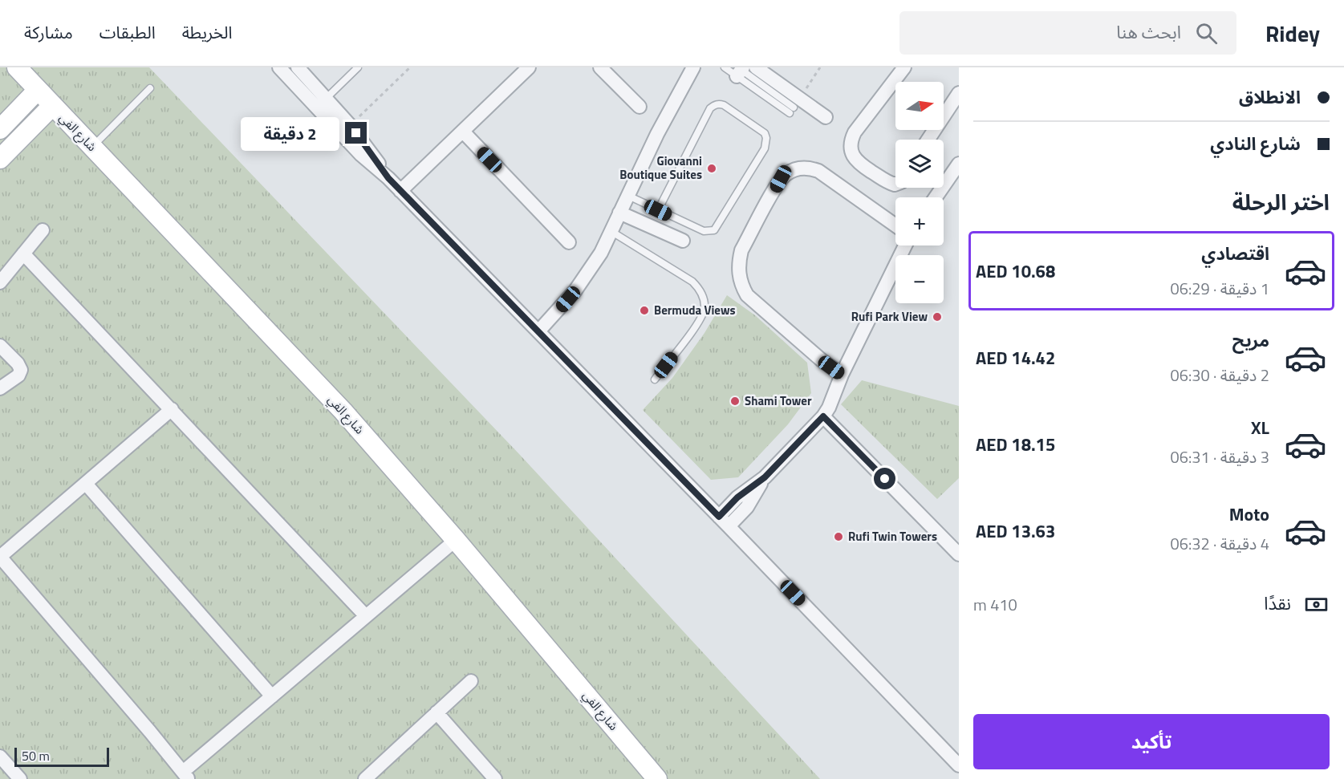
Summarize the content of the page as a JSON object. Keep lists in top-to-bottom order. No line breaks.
{"streets":{"street":["شارع الفي"]},"places":["Giovanni Boutique Suites","Bermuda Views","Rufi Park View","Shami Tower","Rufi Twin Towers"],"scale_bar":"50 m","north":"right","page":{"header":"Ridey","search":"ابحث هنا","nav":["الخريطة","الطبقات","مشاركة"],"banner":["الانطلاق","شارع النادي"],"map_buttons":["+","−"],"bubble":"2 دقيقة","heading":"اختر الرحلة","list":[{"name":"اقتصادي","note":"1 دقيقة · 06:29","value":"AED 10.68"},{"name":"مريح","note":"2 دقيقة · 06:30","value":"AED 14.42"},{"name":"XL","note":"3 دقيقة · 06:31","value":"AED 18.15"},{"name":"Moto","note":"4 دقيقة · 06:32","value":"AED 13.63"}],"pay":["نقدًا","410 m"],"buttons":"تأكيد","scale":"50 m"}}
